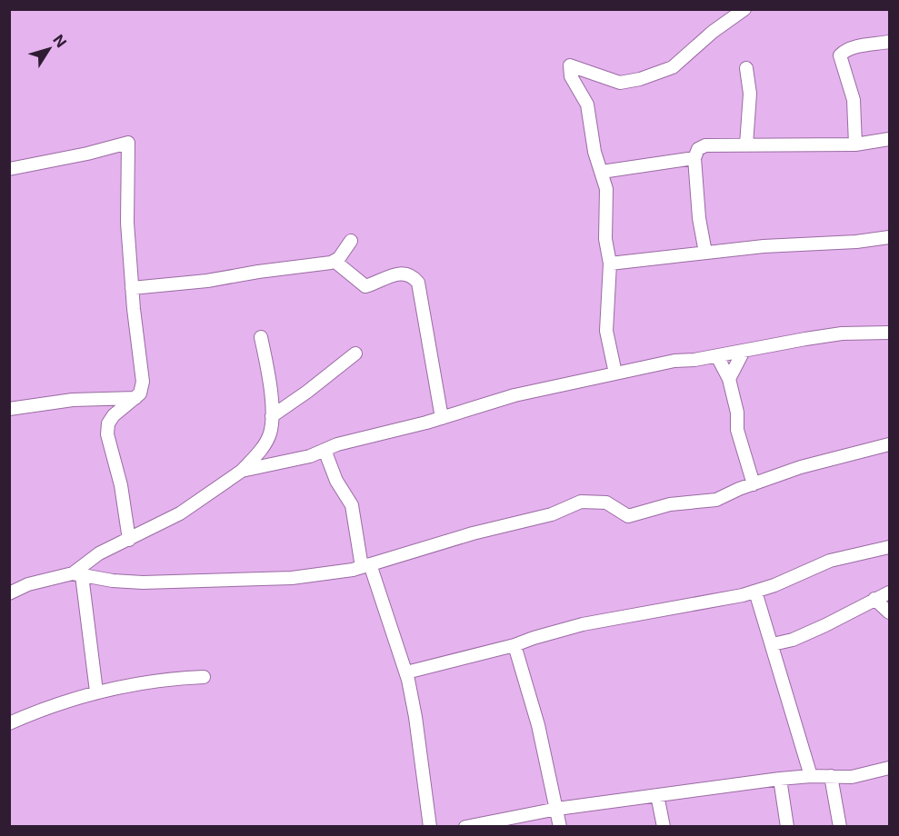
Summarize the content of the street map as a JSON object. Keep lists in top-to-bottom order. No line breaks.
{"north":"top right"}
